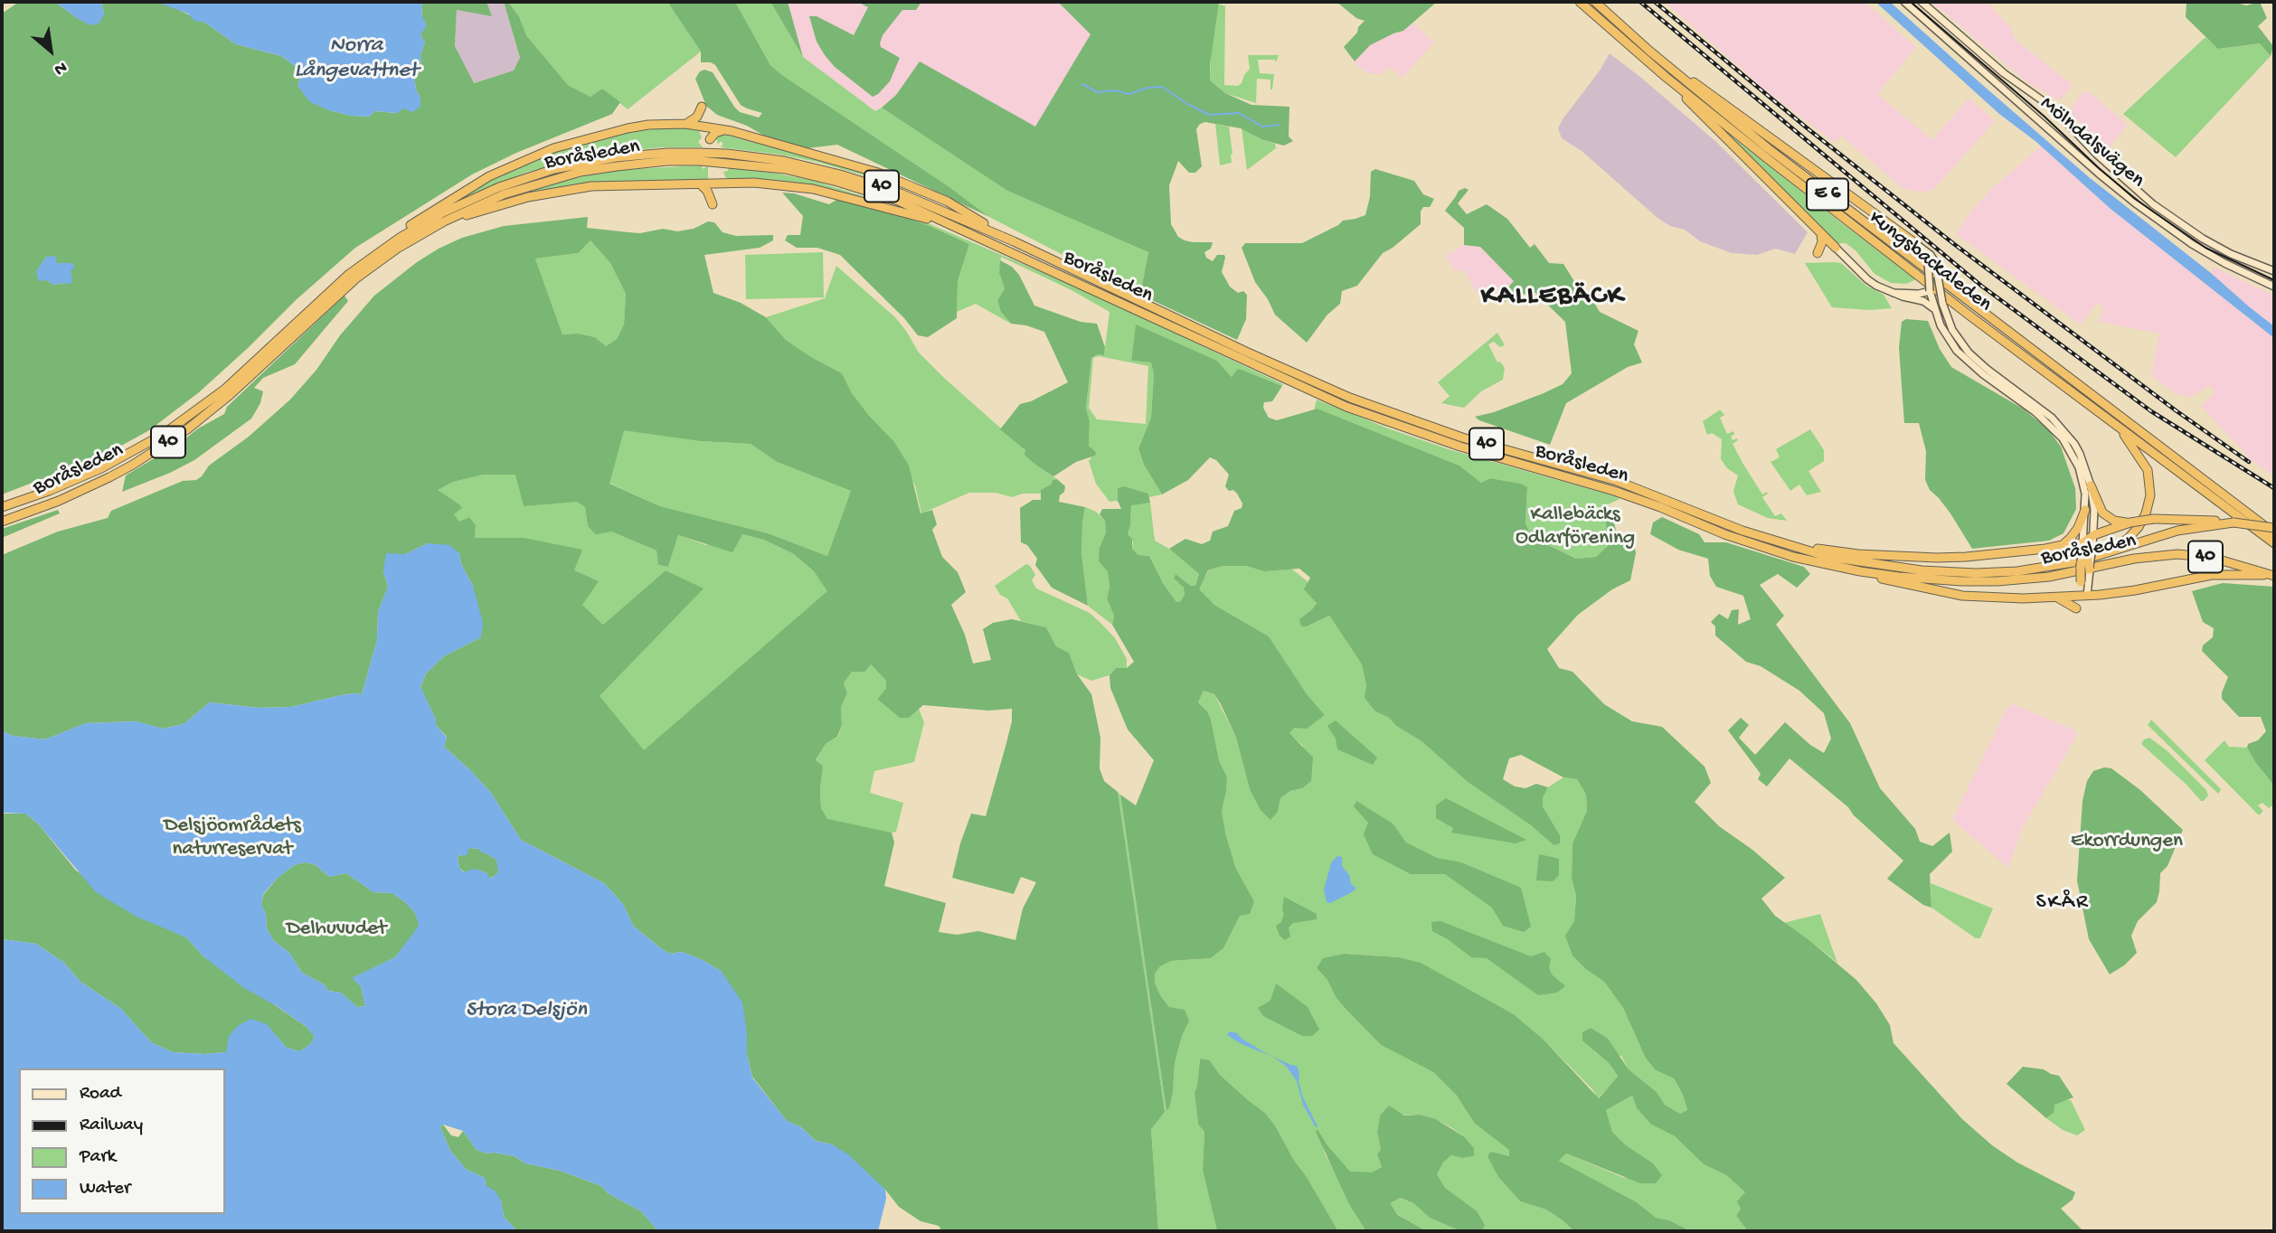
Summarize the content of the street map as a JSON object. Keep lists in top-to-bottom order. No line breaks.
{"streets":{"highway":["Boråsleden","40","E 6","Kungsbackaleden"],"main road":["Mölndalsvägen"]},"crossings":[["Boråsleden","40"],["Boråsleden","E 6"],["Boråsleden","Kungsbackaleden"],["40","E 6"],["40","Kungsbackaleden"],["E 6","Kungsbackaleden"]],"districts":["KALLEBÄCK","SKÅR"],"water":["Norra Långevattnet","Stora Delsjön"],"parks":["Kallebäcks Odlarförening","Delsjöområdets naturreservat","Ekorrdungen","Delhuvudet"],"legend":["Road","Railway","Park","Water"],"north":"bottom right"}
